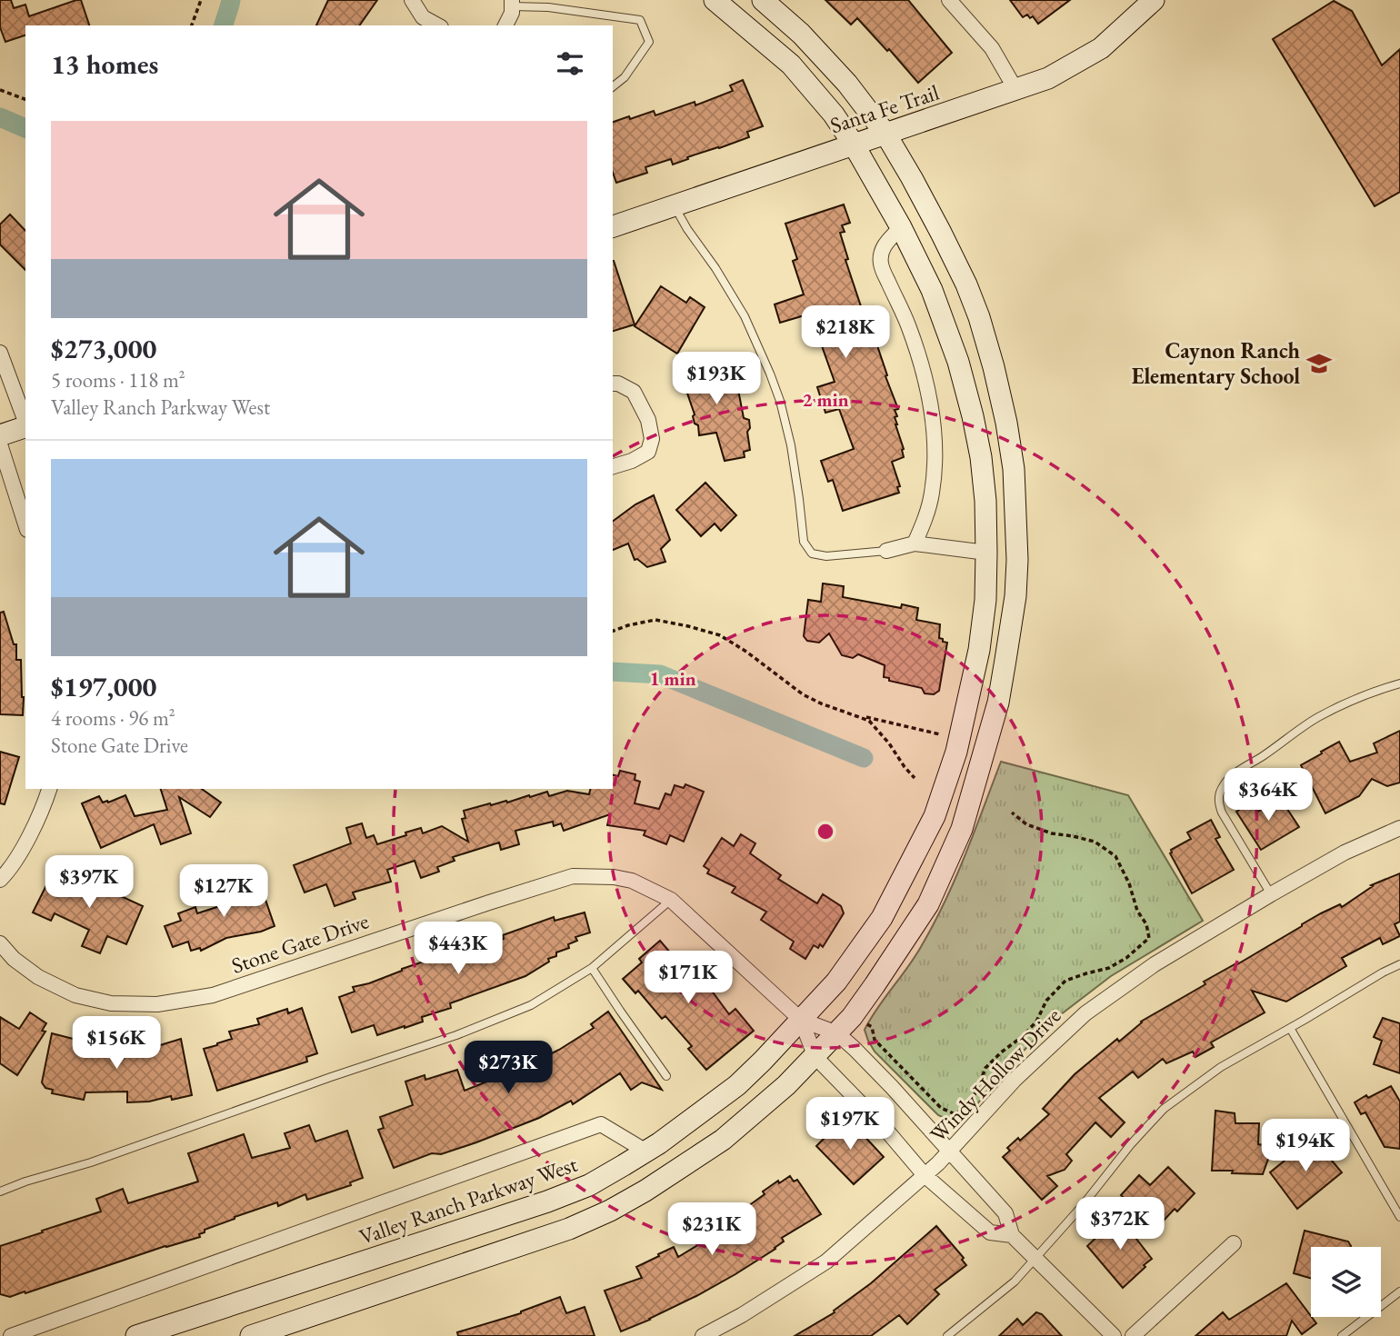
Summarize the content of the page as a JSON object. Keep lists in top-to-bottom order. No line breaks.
{"streets":{"main road":["Santa Fe Trail","Valley Ranch Parkway West"],"street":["Stone Gate Drive","Windy Hollow Drive"]},"crossings":[["Santa Fe Trail","Valley Ranch Parkway West"],["Stone Gate Drive","Windy Hollow Drive"],["Stone Gate Drive","Valley Ranch Parkway West"]],"places":{"school or university":["Caynon Ranch Elementary School"]},"page":{"heading":"13 homes","list":[{"name":"$273,000","note":"5 rooms · 118 m² · Valley Ranch Parkway West"},{"name":"$197,000","note":"4 rooms · 96 m² · Stone Gate Drive"}],"price":["$218K","$193K","$364K","$397K","$127K","$443K","$171K","$156K","$273K","$197K","$194K","$372K","$231K"]},"rings":["2 min","1 min"]}
